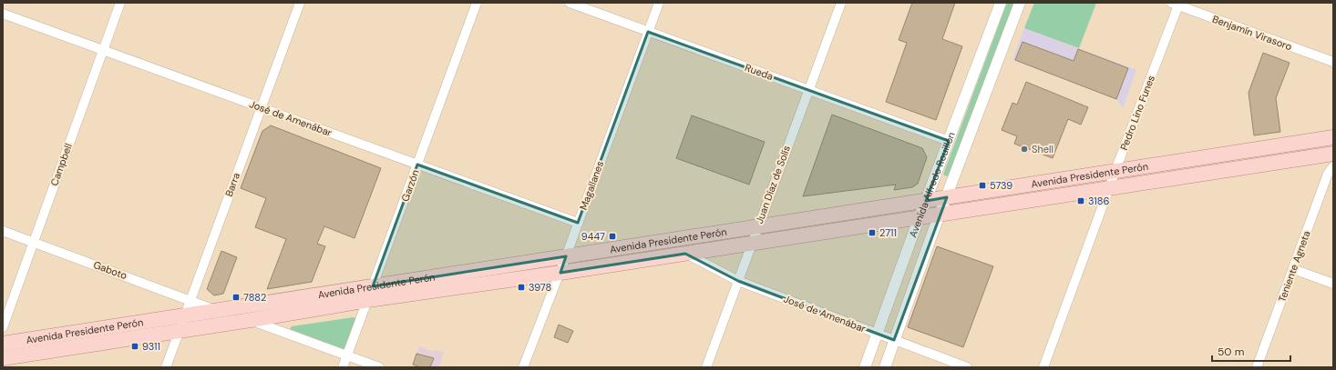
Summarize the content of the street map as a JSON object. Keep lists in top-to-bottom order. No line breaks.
{"streets":{"main road":["Avenida Presidente Perón"],"street":["Benjamín Virasoro","Rueda","Pedro Lino Funes","José de Amenábar","Campbell","Barra","Juan Díaz de Solís","Avenida Alfredo Rouillón","Garzón","Magallanes","Teniente Agneta","Gaboto"]},"crossings":[["Benjamín Virasoro","Pedro Lino Funes"],["Rueda","Juan Díaz de Solís"],["Rueda","Avenida Alfredo Rouillón"],["Rueda","Magallanes"],["Pedro Lino Funes","Avenida Presidente Perón"],["José de Amenábar","Campbell"],["José de Amenábar","Avenida Presidente Perón"],["José de Amenábar","Barra"],["José de Amenábar","Juan Díaz de Solís"],["José de Amenábar","Avenida Alfredo Rouillón"],["José de Amenábar","Garzón"],["José de Amenábar","Magallanes"],["Campbell","Gaboto"],["Avenida Presidente Perón","Barra"],["Avenida Presidente Perón","Juan Díaz de Solís"],["Avenida Presidente Perón","Avenida Alfredo Rouillón"],["Avenida Presidente Perón","Garzón"],["Avenida Presidente Perón","Magallanes"],["Avenida Presidente Perón","Gaboto"],["Barra","Gaboto"]],"places":{"other":["Shell"],"transit":["5739","3186","2711","9447","3978","7882","9311"]},"scale_bar":"50 m"}
